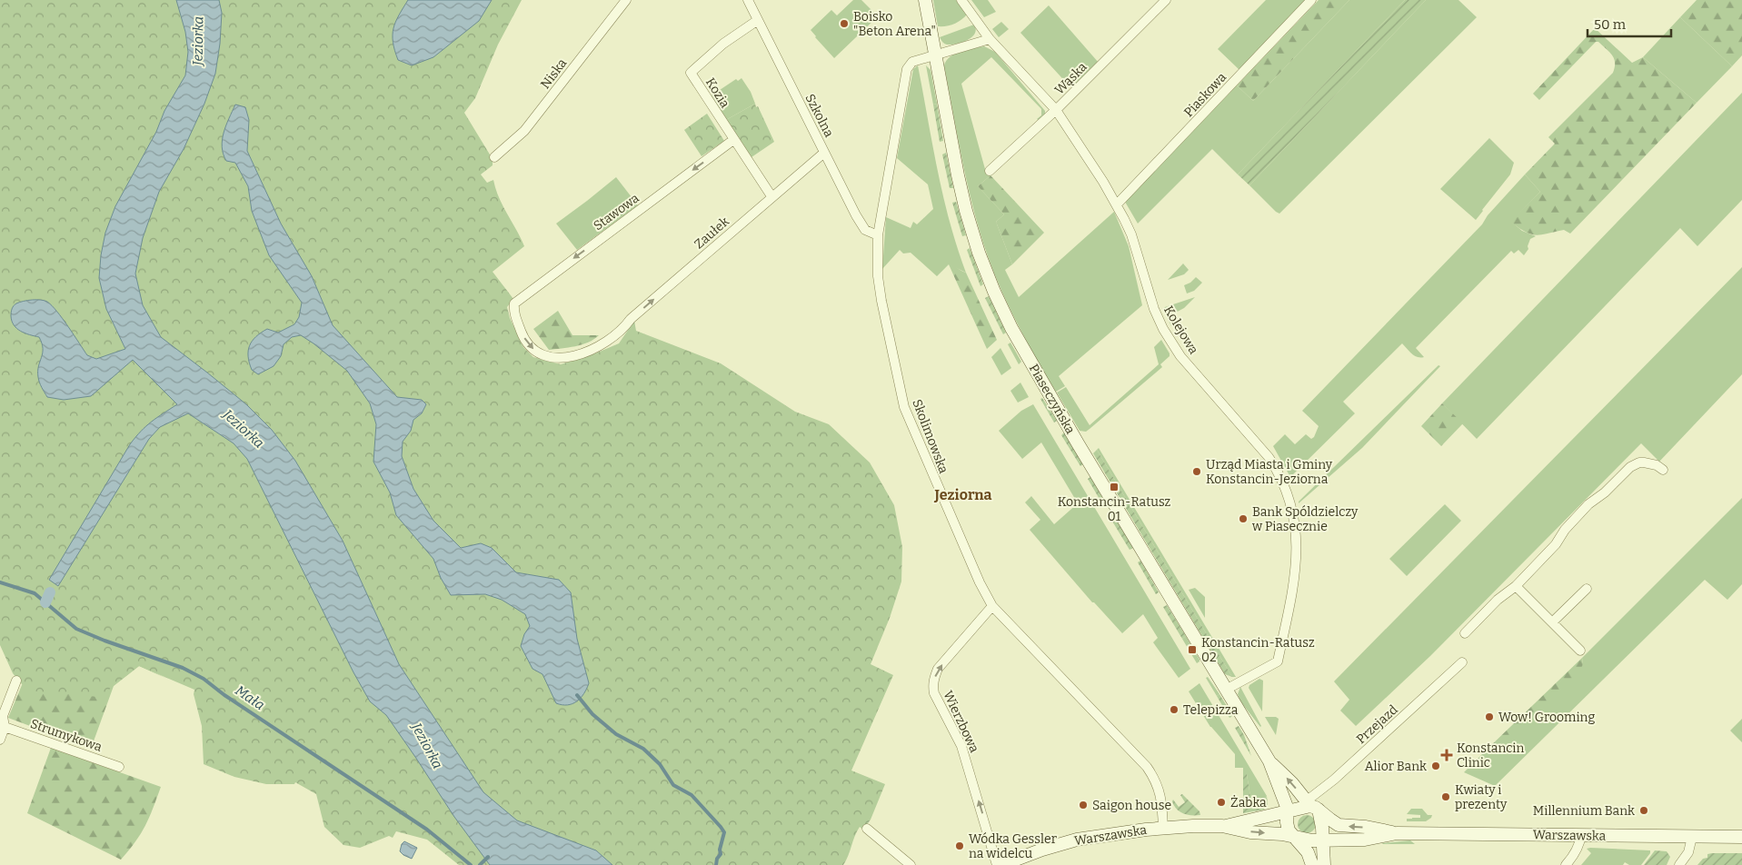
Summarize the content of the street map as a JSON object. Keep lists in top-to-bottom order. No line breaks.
{"streets":{"main road":["Piaseczyńska","Warszawska"],"street":["Niska","Wąska","Kozia","Piaskowa","Szkolna","Stawowa","Zaułek","Kolejowa","Skolimowska","Wierzbowa","Przejazd","Strumykowa"]},"crossings":[["Wąska","Kolejowa"],["Kozia","Szkolna"],["Kozia","Stawowa"],["Kozia","Zaułek"],["Piaskowa","Kolejowa"],["Szkolna","Zaułek"],["Szkolna","Skolimowska"],["Stawowa","Zaułek"],["Kolejowa","Piaseczyńska"],["Kolejowa","Skolimowska"],["Piaseczyńska","Skolimowska"],["Piaseczyńska","Przejazd"],["Piaseczyńska","Warszawska"],["Skolimowska","Wierzbowa"],["Skolimowska","Warszawska"],["Przejazd","Warszawska"]],"one_way":["Stawowa","Wierzbowa"],"districts":["Jeziorna"],"water":["Jeziorka","Mała"],"places":{"other":["Boisko \"Beton Arena\"","Urząd Miasta i Gminy Konstancin-Jeziorna","Bank Spóldzielczy w Piasecznie","Telepizza","Wow! Grooming","Alior Bank","Kwiaty i prezenty","Żabka","Saigon house","Millennium Bank","Wódka Gessler na widelcu"],"transit":["Konstancin-Ratusz 01","Konstancin-Ratusz 02"],"health":["Konstancin Clinic"]},"scale_bar":"50 m"}
